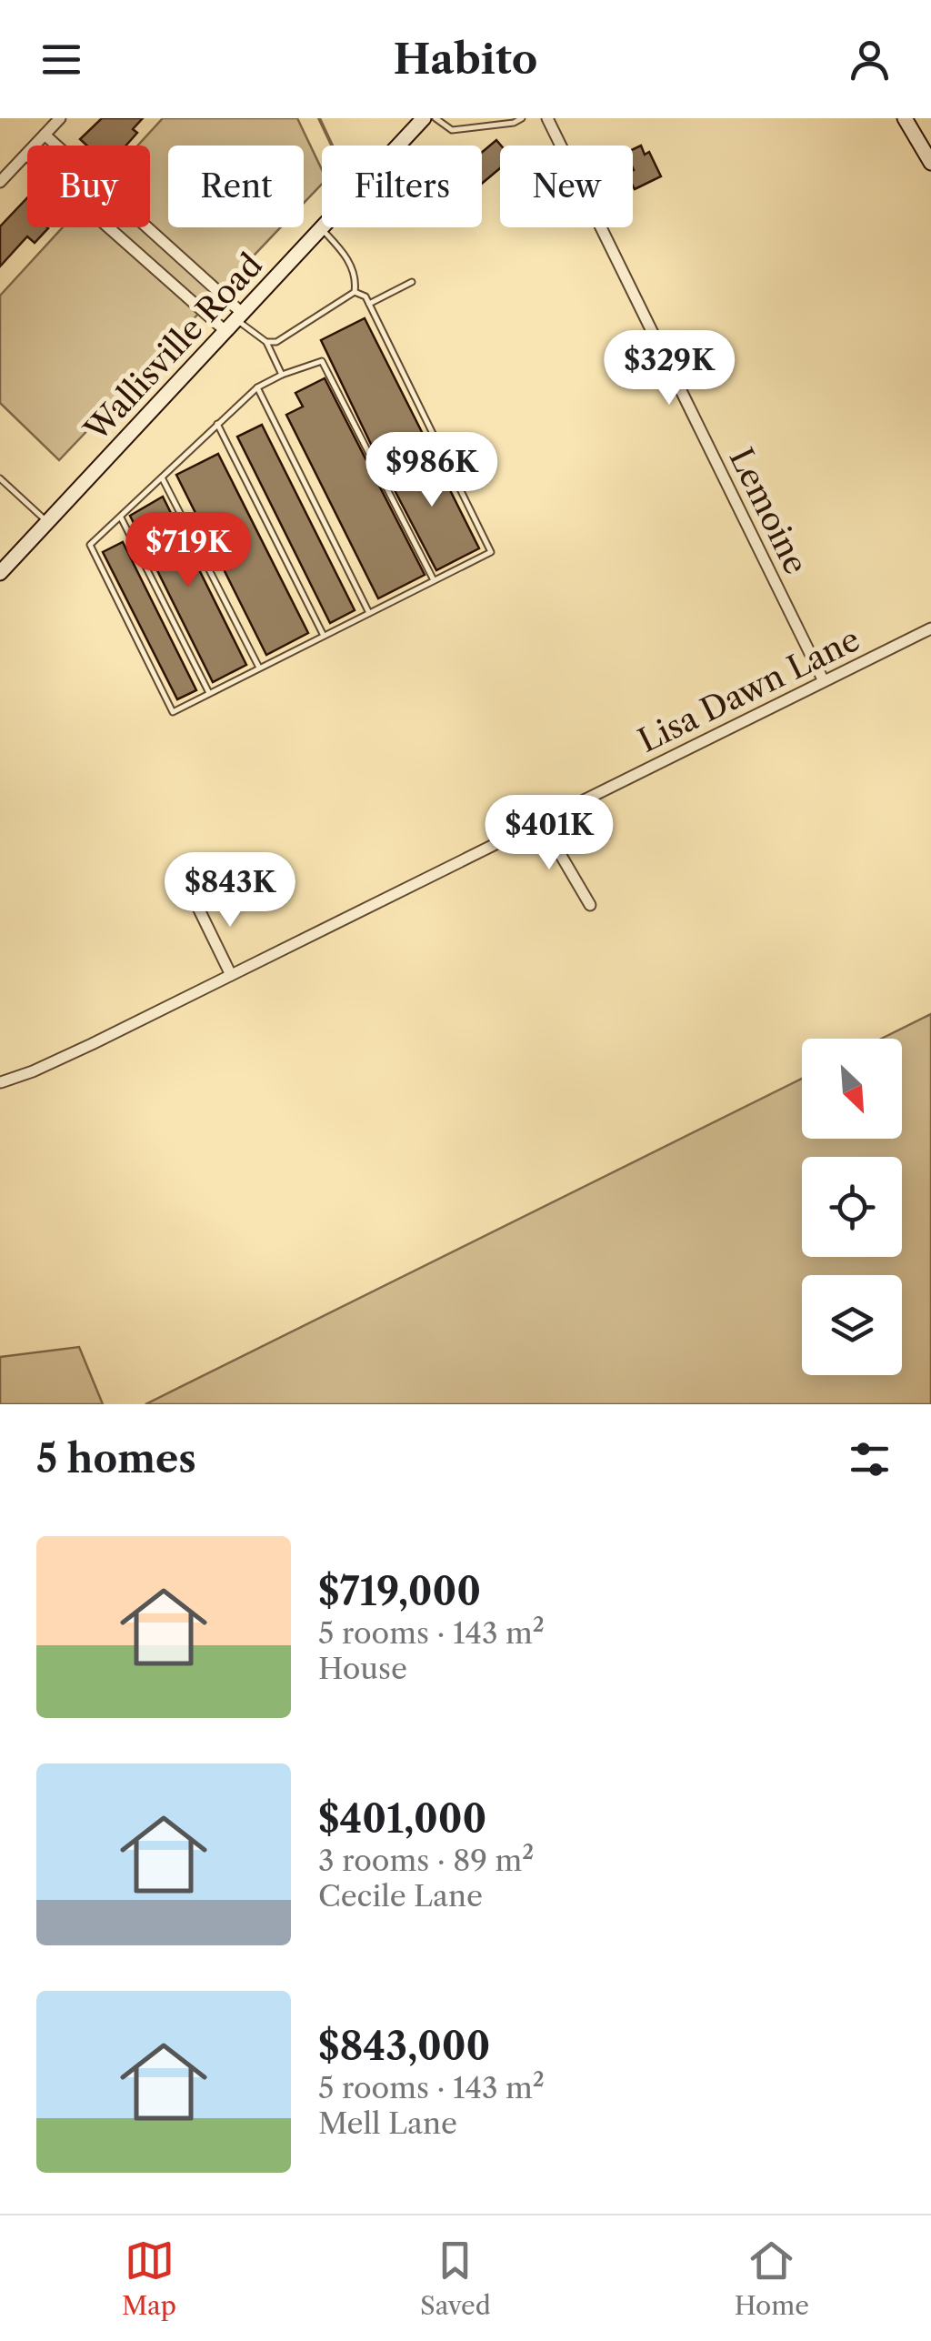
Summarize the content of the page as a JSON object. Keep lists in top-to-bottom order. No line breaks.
{"streets":{"main road":["Wallisville Road"],"street":["Lemoine","Lisa Dawn Lane"]},"crossings":[["Lemoine","Lisa Dawn Lane"]],"north":"bottom right","page":{"header":"Habito","chip":["Buy","Rent","Filters","New"],"price":["$329K","$986K","$719K","$401K","$843K"],"heading":"5 homes","list":[{"name":"$719,000","note":"5 rooms · 143 m² · House"},{"name":"$401,000","note":"3 rooms · 89 m² · Cecile Lane"},{"name":"$843,000","note":"5 rooms · 143 m² · Mell Lane"}],"tabs":["Map","Saved","Home"]}}
